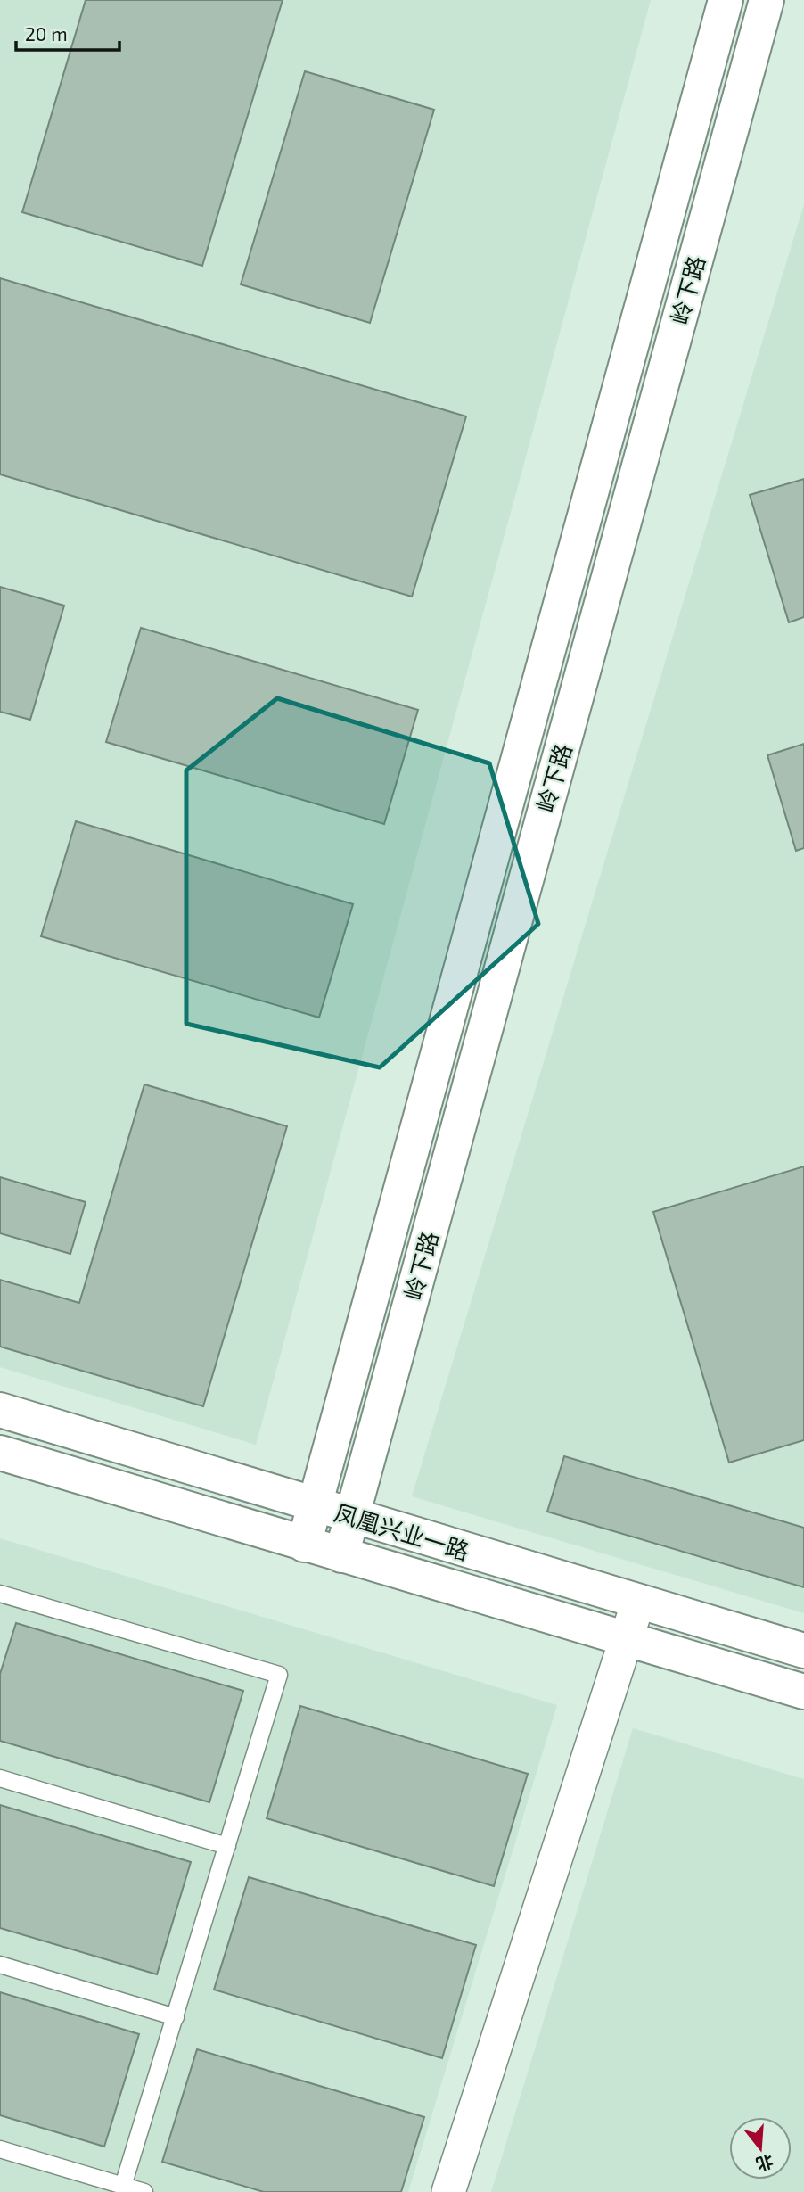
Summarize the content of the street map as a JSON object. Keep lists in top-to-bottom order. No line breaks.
{"streets":{"street":["岭下路","凤凰兴业一路"]},"crossings":[["岭下路","凤凰兴业一路"]],"scale_bar":"20 m","north":"bottom"}
